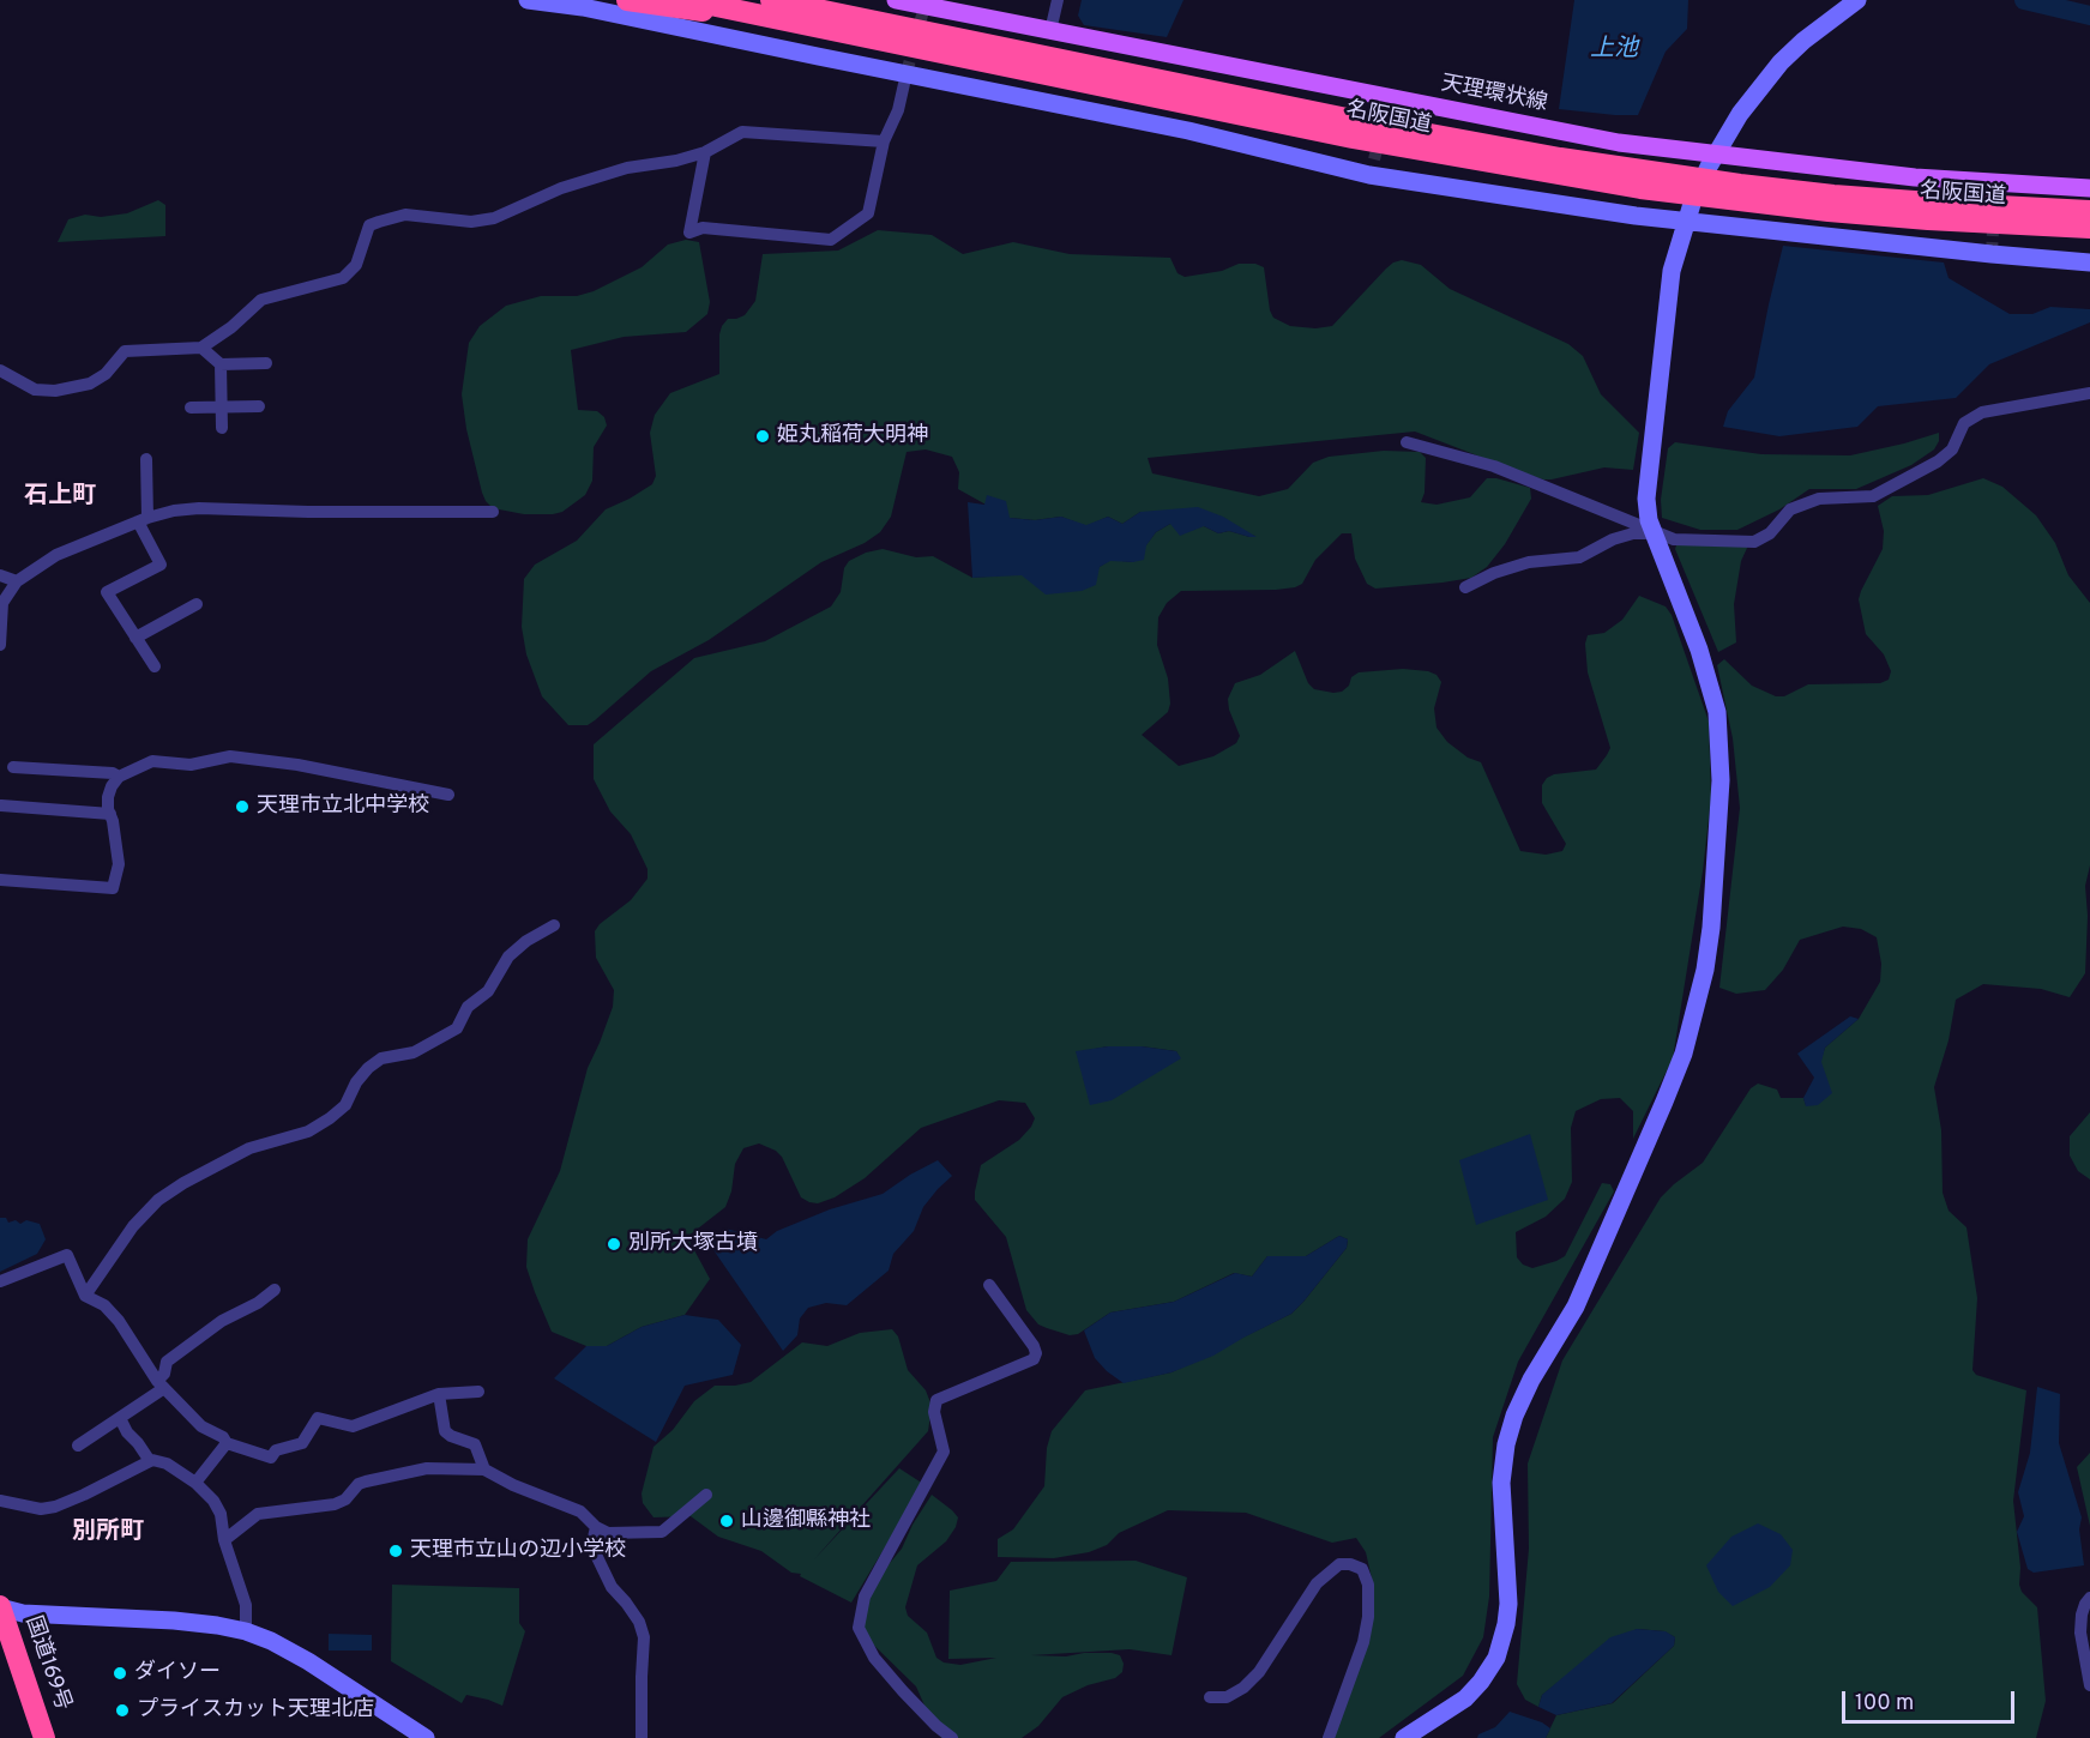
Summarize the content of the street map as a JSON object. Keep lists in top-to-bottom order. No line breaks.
{"streets":{"highway":["名阪国道","国道169号"],"main road":["天理環状線"]},"districts":["石上町","別所町"],"water":["上池"],"places":["姫丸稲荷大明神","天理市立北中学校","別所大塚古墳","山邊御縣神社","天理市立山の辺小学校","ダイソー","プライスカット天理北店"],"scale_bar":"100 m"}
